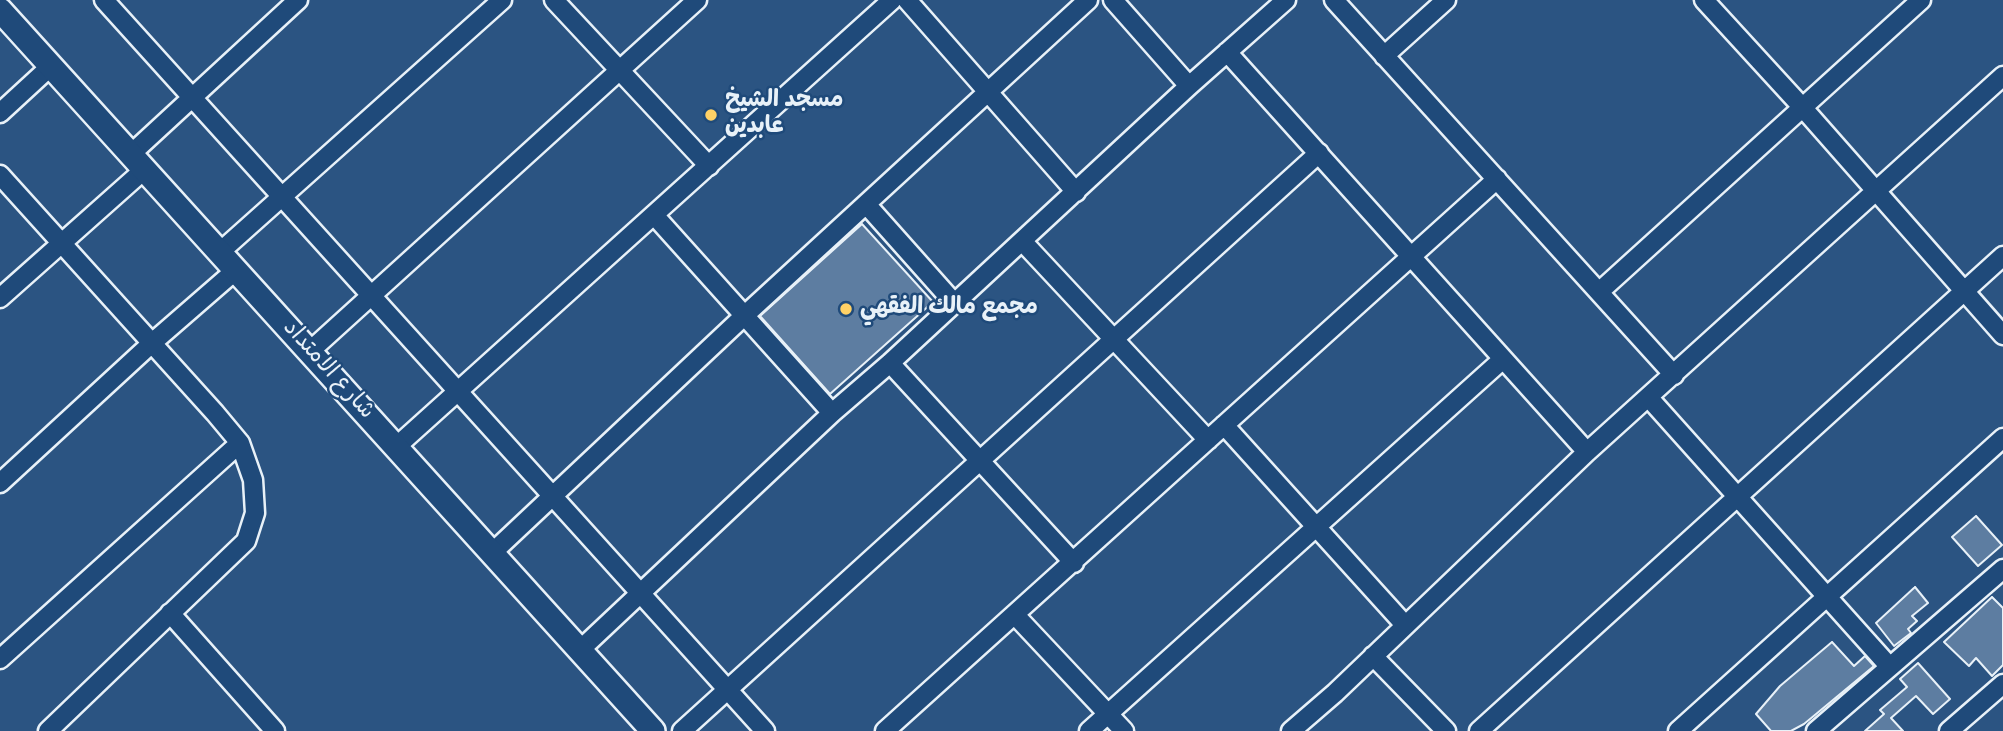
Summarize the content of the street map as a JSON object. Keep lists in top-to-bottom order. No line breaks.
{"streets":{"street":["شارع الامتداد"]},"places":["مسجد الشيخ عابدين","مجمع مالك الفقهي"]}
